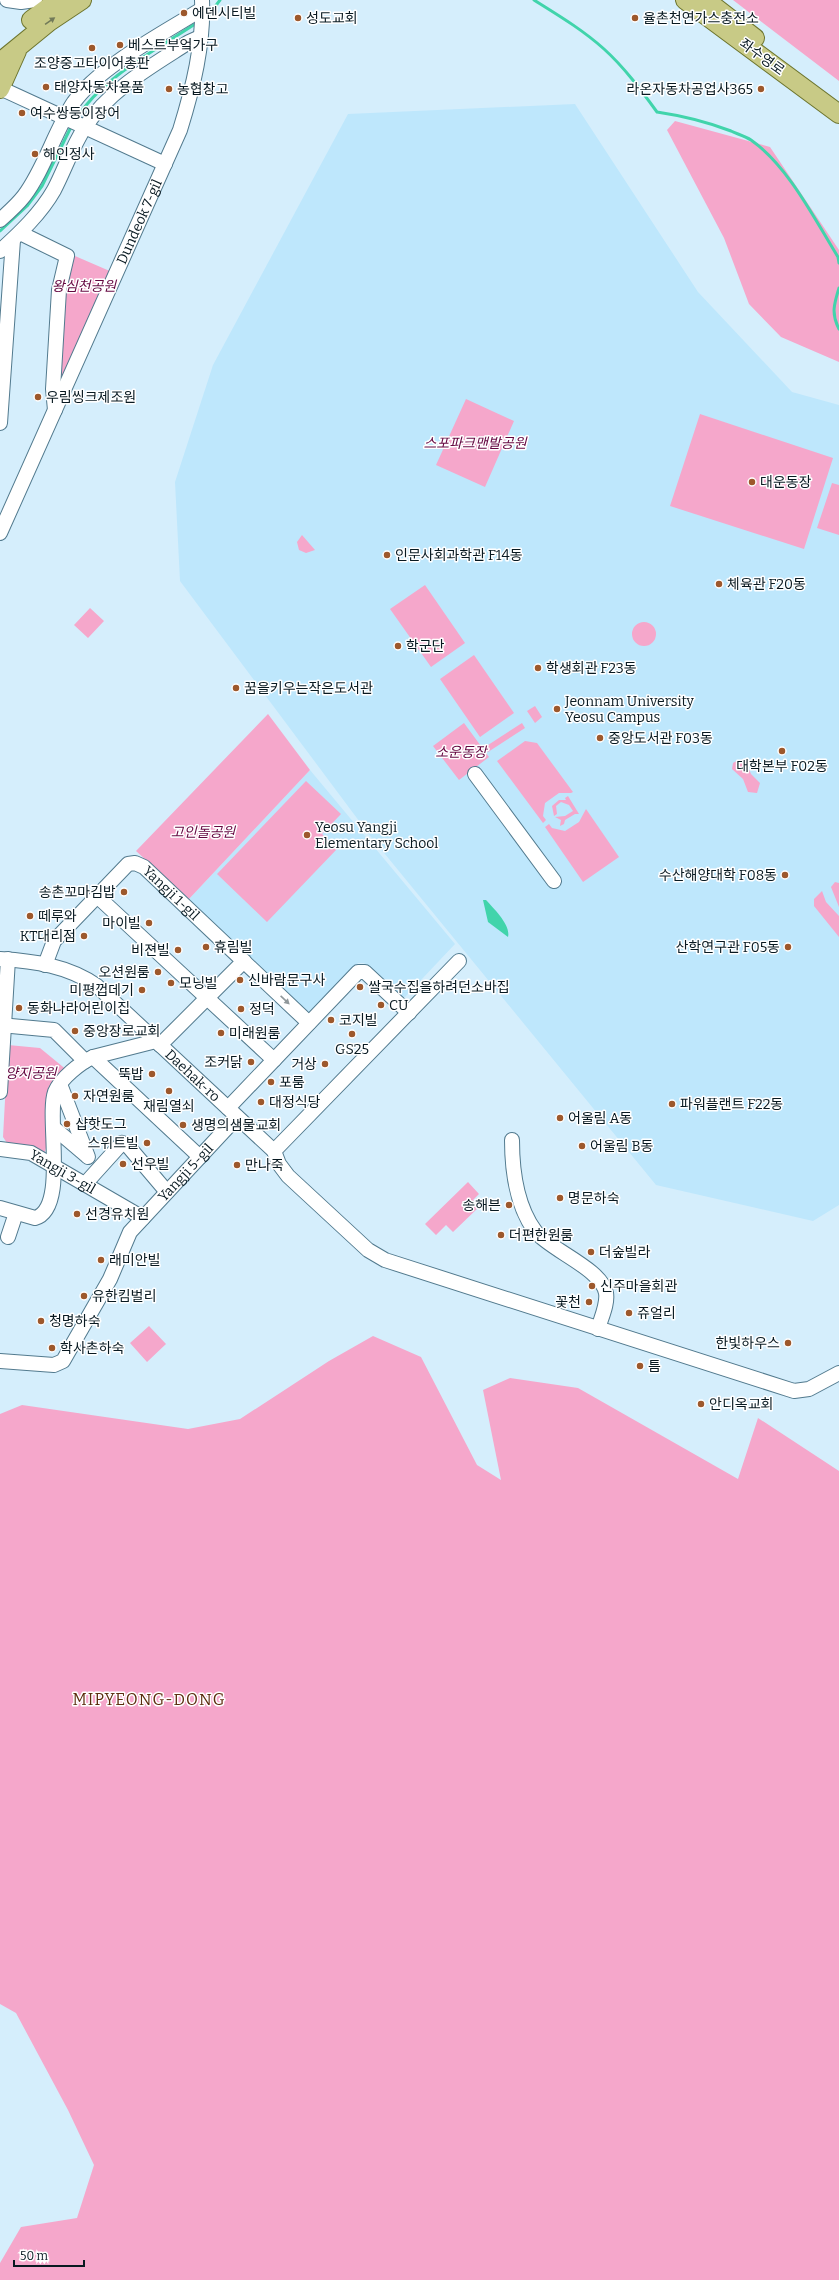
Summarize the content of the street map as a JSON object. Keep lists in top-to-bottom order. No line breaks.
{"streets":{"main road":["좌수영로"],"street":["Dundeok 7-gil","Yangji 1-gil","Daehak-ro","Yangji 3-gil","Yangji 5-gil"]},"crossings":[["Yangji 1-gil","Daehak-ro"],["Daehak-ro","Yangji 5-gil"],["Yangji 3-gil","Yangji 5-gil"]],"districts":["MIPYEONG-DONG"],"parks":["왕심천공원","스포파크맨발공원","소운동장","고인돌공원","양지공원"],"places":["에덴시티빌","성도교회","율촌천연가스충전소","베스트부엌가구","조양중고타이어총판","태양자동차용품","농협창고","라온자동차공업사365","여수쌍둥이장어","해인정사","우림씽크제조원","대운동장","인문사회과학관 F14동","체육관 F20동","학군단","학생회관 F23동","꿈을키우는작은도서관","Jeonnam University Yeosu Campus","중앙도서관 F03동","대학본부 F02동","Yeosu Yangji Elementary School","수산해양대학 F08동","송촌꼬마김밥","떼루와","마이빌","KT대리점","휴림빌","산학연구관 F05동","비젼빌","오션원룸","신바람문구사","모닝빌","쌀국수집을하려던소바집","미평껍데기","CU","동화나라어린이집","정덕","코지빌","중앙장로교회","미래원룸","GS25","조커닭","거상","뚝밥","포룸","재림열쇠","자연원룸","대정식당","파워플랜트 F22동","어울림 A동","샵핫도그","생명의샘물교회","스위트빌","어울림 B동","선우빌","만나죽","명문하숙","송해븐","선경유치원","더편한원룸","더숲빌라","래미안빌","신주마을회관","유한킴벌리","꽃천","쥬얼리","청명하숙","한빛하우스","학사촌하숙","틈","안디옥교회"],"scale_bar":"50 m"}
